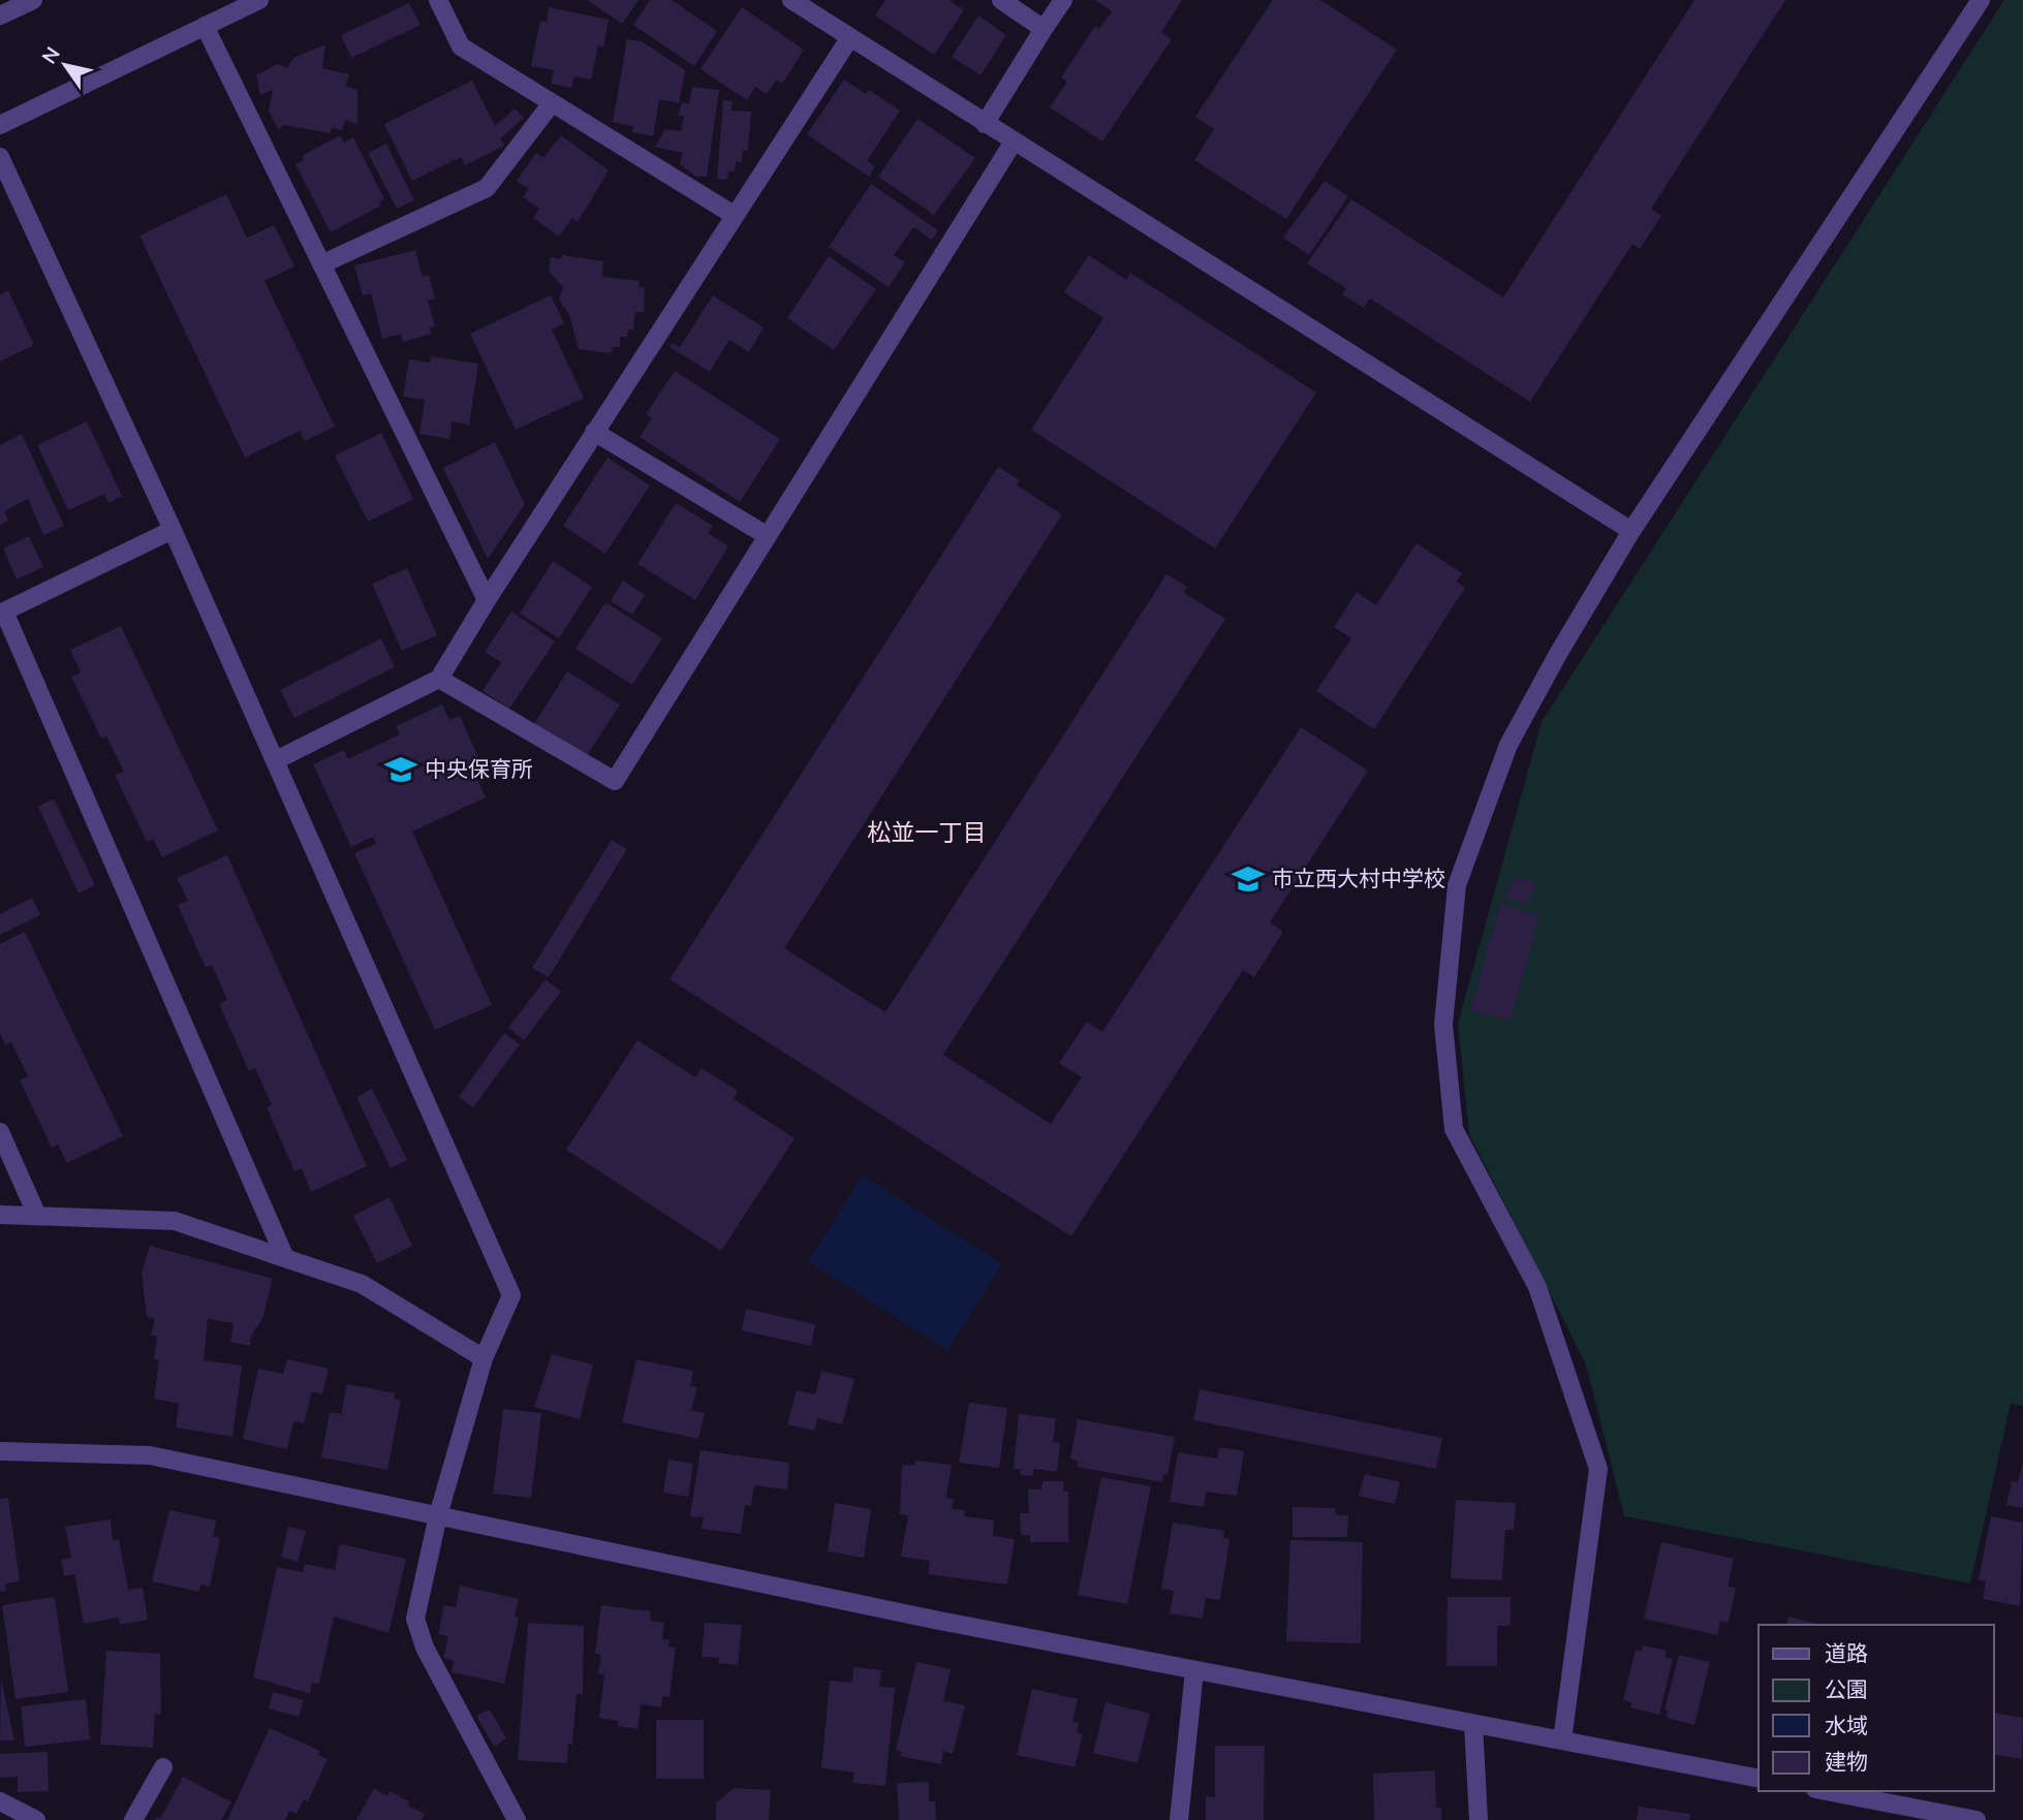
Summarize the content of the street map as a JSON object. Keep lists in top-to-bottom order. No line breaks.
{"districts":["松並一丁目"],"places":{"school or university":["中央保育所","市立西大村中学校"]},"legend":["道路","公園","水域","建物"],"north":"top left"}
